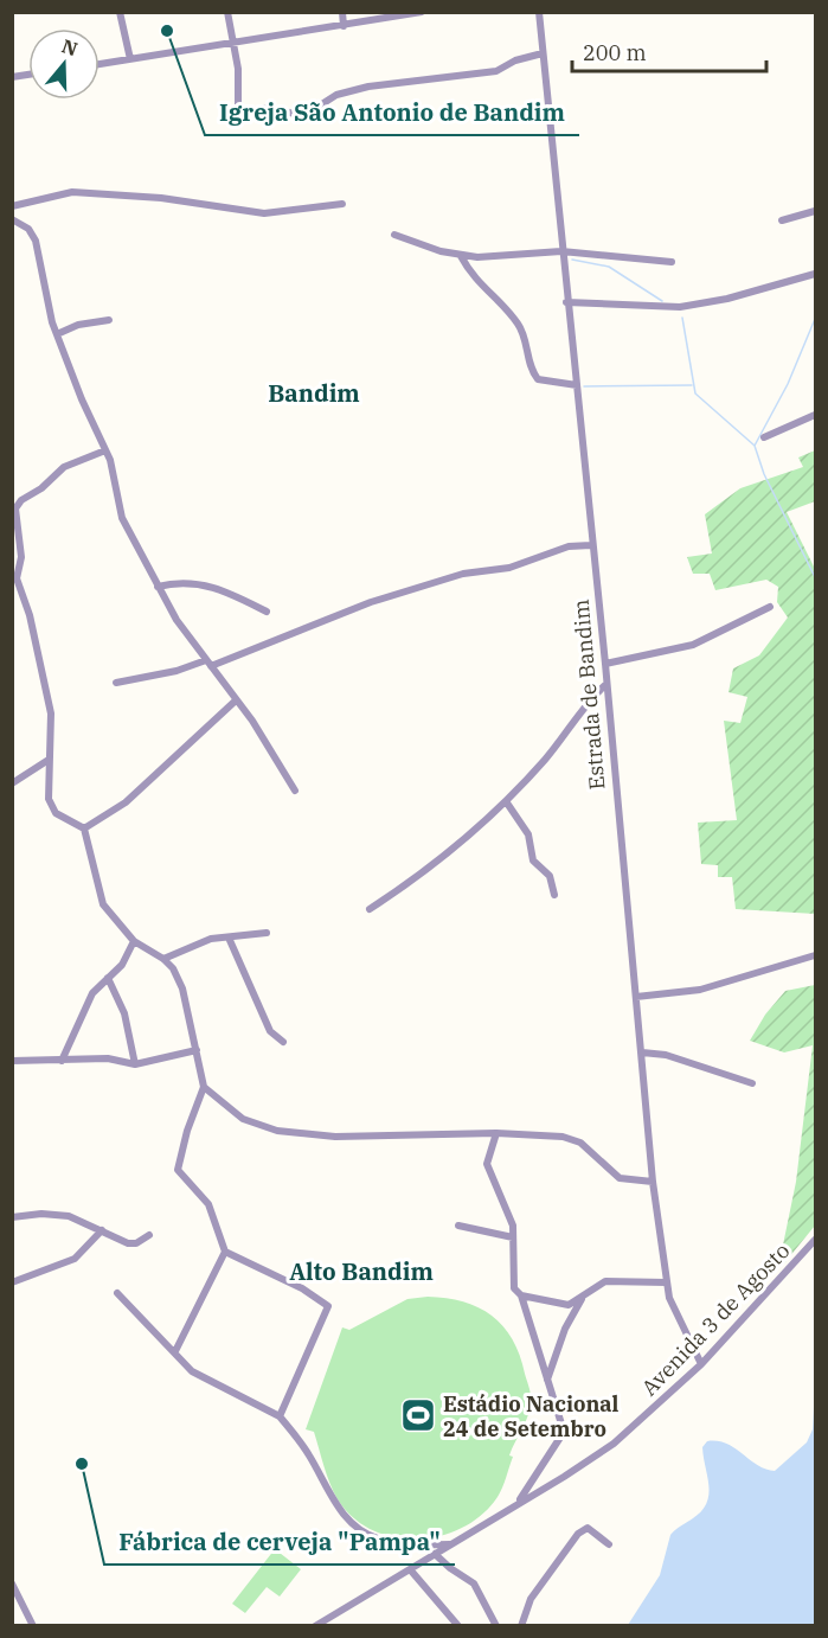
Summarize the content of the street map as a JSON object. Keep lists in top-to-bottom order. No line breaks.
{"streets":{"street":["Estrada de Bandim","Avenida 3 de Agosto"]},"crossings":[["Estrada de Bandim","Avenida 3 de Agosto"]],"districts":["Bandim","Alto Bandim"],"places":{"other":["Igreja São Antonio de Bandim","Fábrica de cerveja \"Pampa\""],"sports":["Estádio Nacional 24 de Setembro"]},"scale_bar":"200 m","north":"top"}
